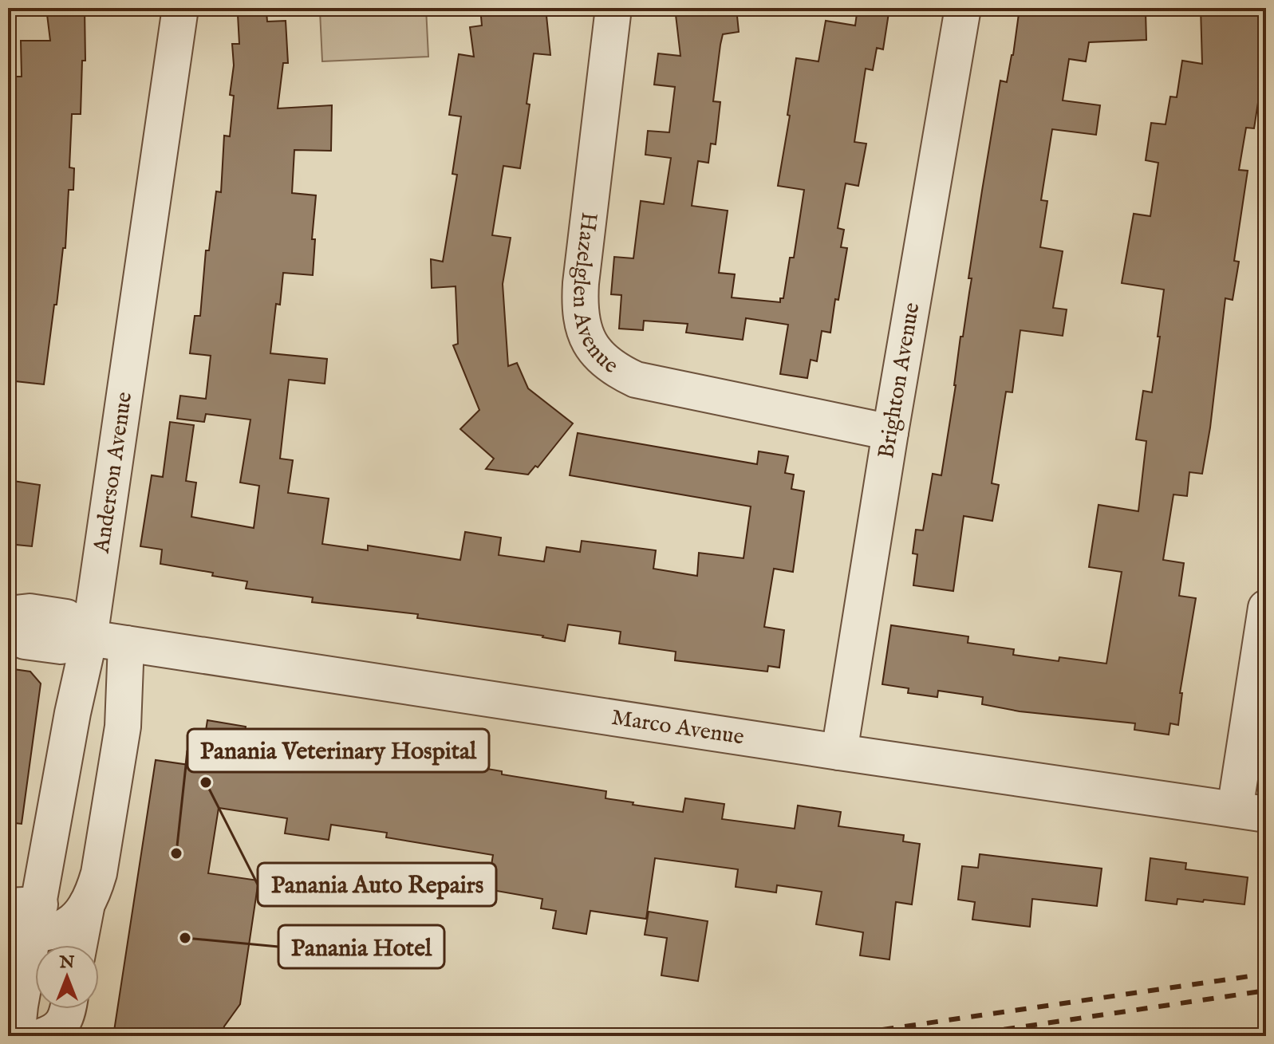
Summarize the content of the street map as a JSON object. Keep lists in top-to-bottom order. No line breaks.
{"streets":{"street":["Hazelglen Avenue","Brighton Avenue","Anderson Avenue","Marco Avenue"]},"crossings":[["Hazelglen Avenue","Brighton Avenue"],["Brighton Avenue","Marco Avenue"],["Anderson Avenue","Marco Avenue"]],"places":["Panania Auto Repairs","Panania Veterinary Hospital","Panania Hotel"],"north":"top"}
